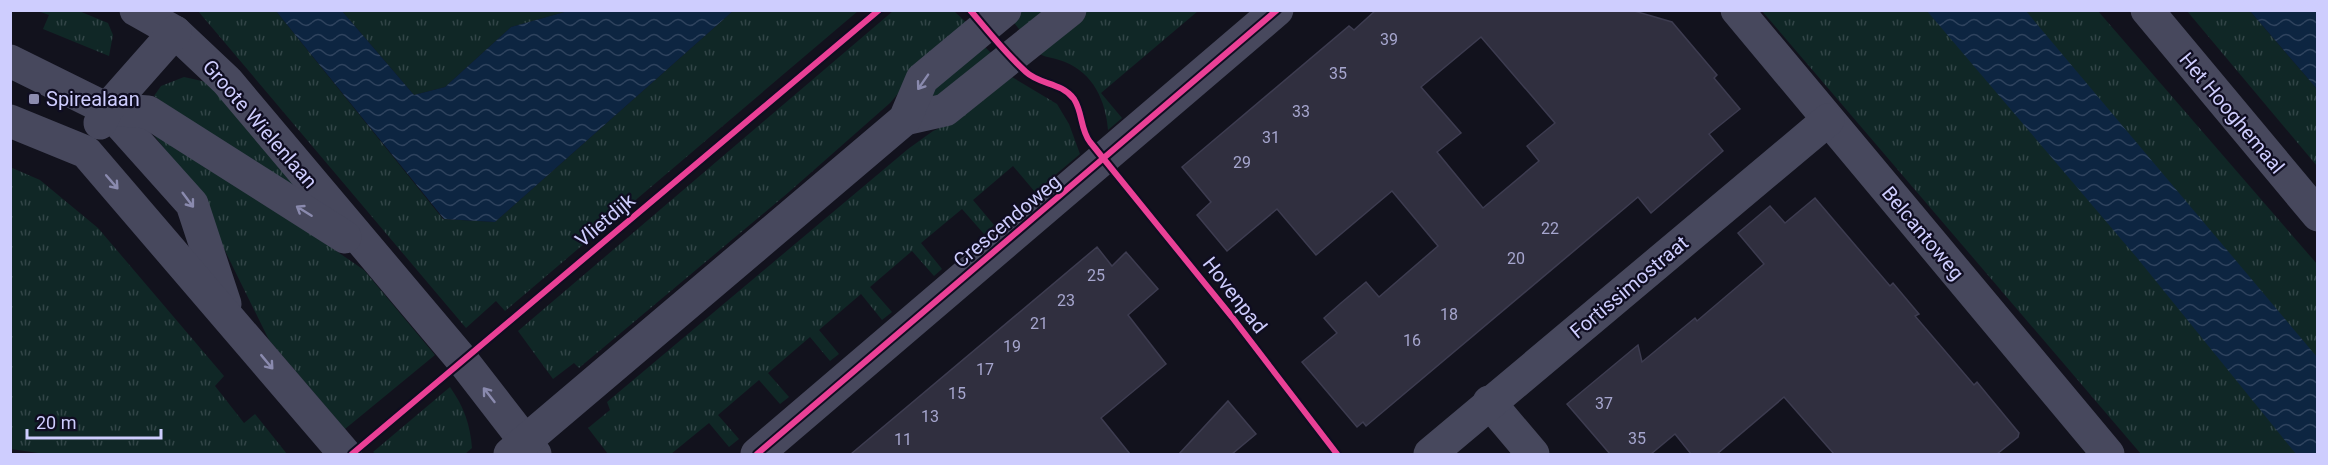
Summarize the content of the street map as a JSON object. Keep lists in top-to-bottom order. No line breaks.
{"streets":{"street":["Het Hooghemaal","Groote Wielenlaan","Crescendoweg","Belcantoweg","Fortissimostraat"],"cycle path":["Vlietdijk","Hovenpad"]},"crossings":[["Belcantoweg","Fortissimostraat"]],"places":{"transit":["Spirealaan"]},"house_numbers":["39","35","33","31","29","22","20","25","23","18","21","16","19","17","15","37","13","35","11"],"scale_bar":"20 m"}
